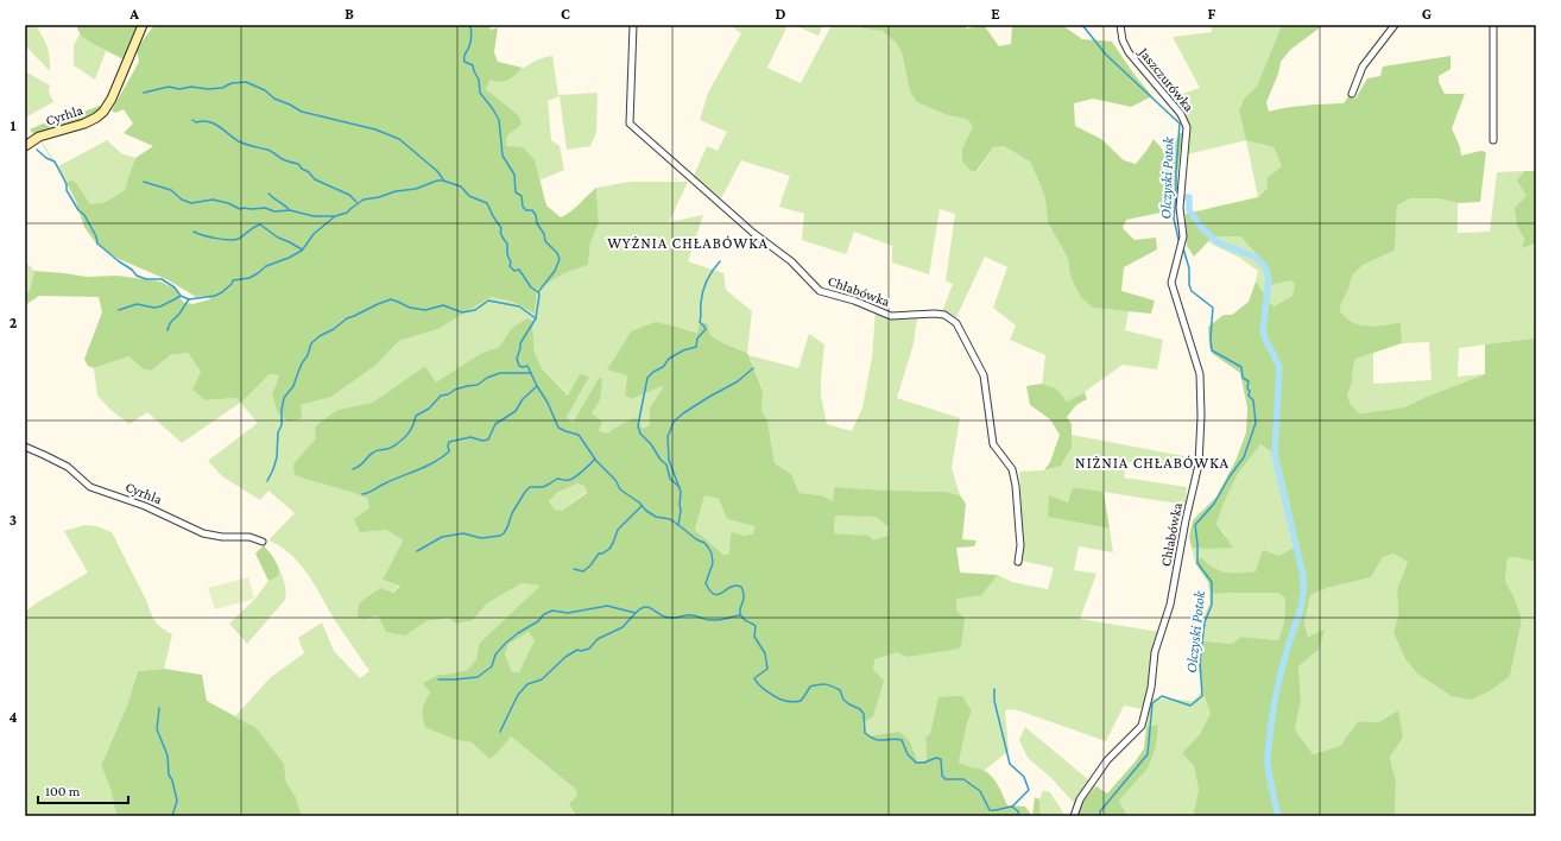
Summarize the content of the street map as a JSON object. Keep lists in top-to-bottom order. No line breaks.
{"streets":{"street":["Jaszczurówka","Cyrhla","Chłabówka"]},"crossings":[["Jaszczurówka","Chłabówka"]],"districts":["WYŻNIA CHŁABÓWKA","NIŻNIA CHŁABÓWKA"],"water":["Olczyski Potok"],"scale_bar":"100 m","grid":{"columns":["A","B","C","D","E","F","G"],"rows":["1","2","3","4"]}}
